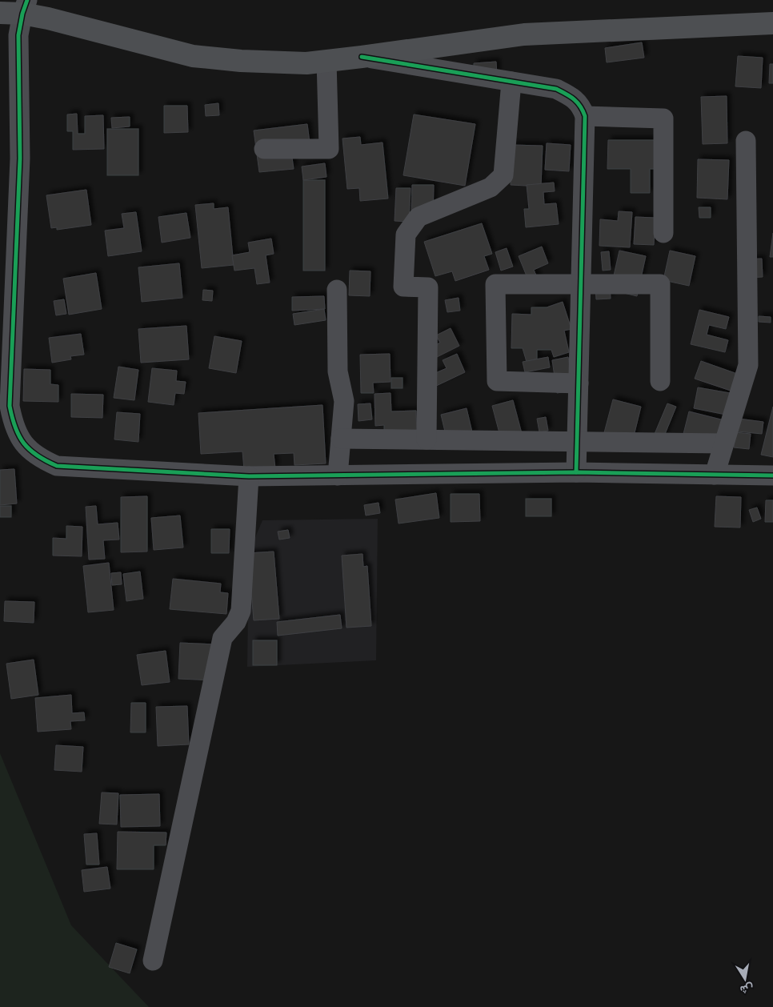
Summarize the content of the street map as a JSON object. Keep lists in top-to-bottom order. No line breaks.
{"north":"bottom"}
